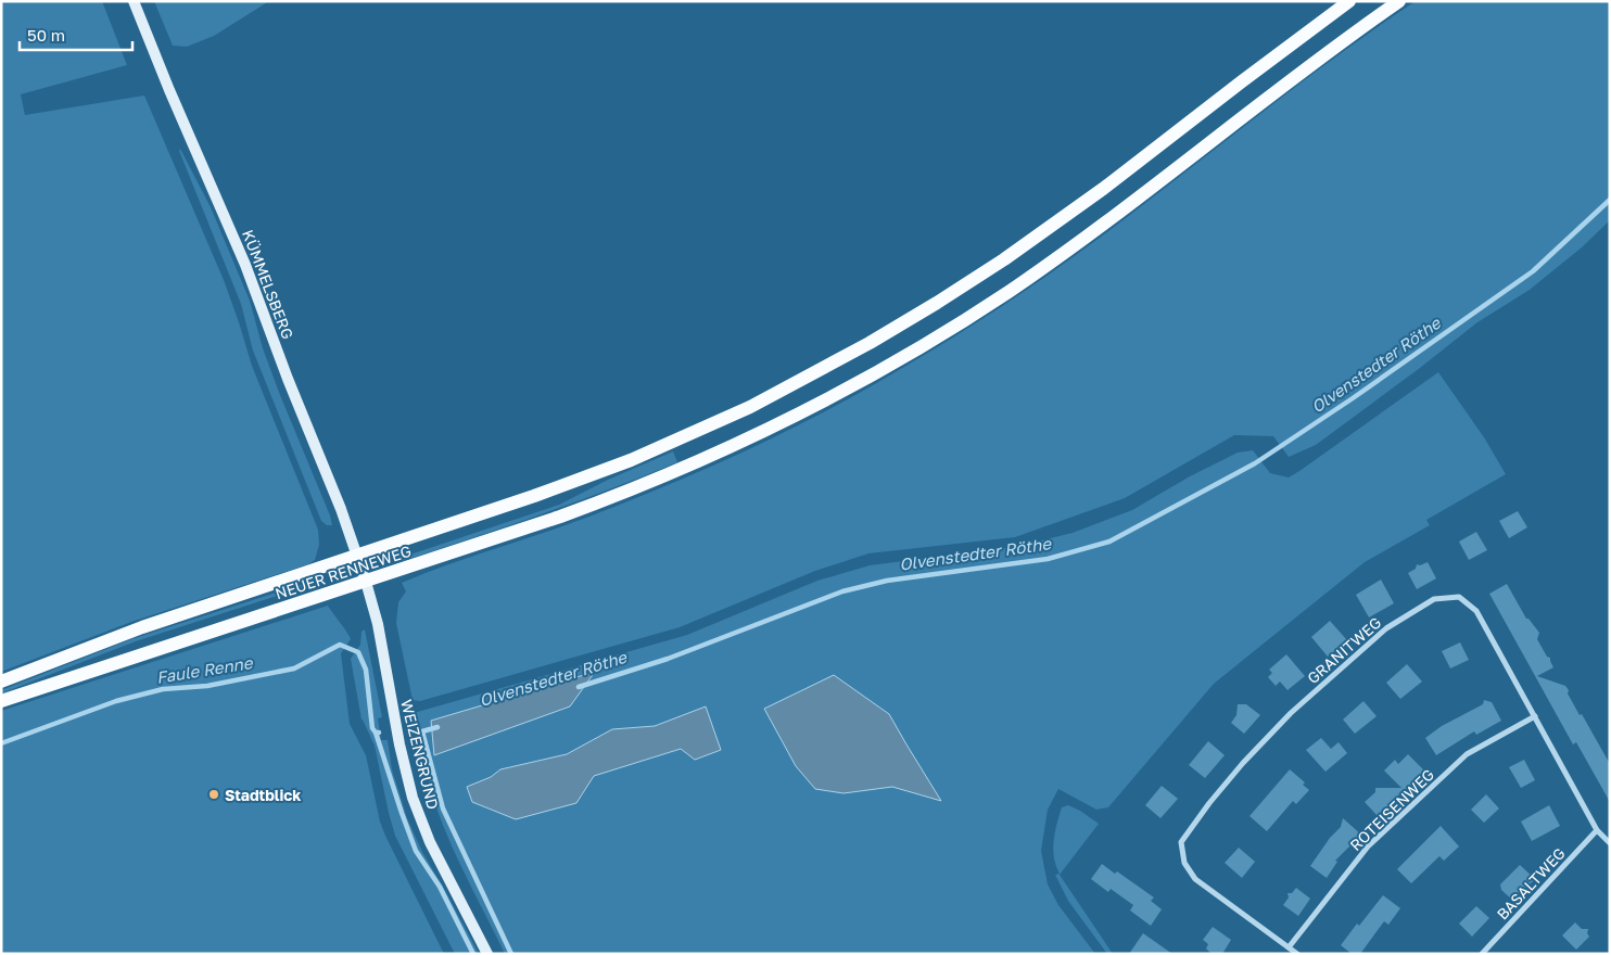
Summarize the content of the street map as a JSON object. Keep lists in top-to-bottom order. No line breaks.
{"streets":{"main road":["KÜMMELSBERG","NEUER RENNEWEG","WEIZENGRUND"],"street":["GRANITWEG","ROTEISENWEG","BASALTWEG"]},"crossings":[["KÜMMELSBERG","NEUER RENNEWEG"],["KÜMMELSBERG","WEIZENGRUND"],["NEUER RENNEWEG","WEIZENGRUND"],["GRANITWEG","ROTEISENWEG"],["GRANITWEG","BASALTWEG"]],"water":["Olvenstedter Röthe","Faule Renne"],"places":["Stadtblick"],"scale_bar":"50 m"}
